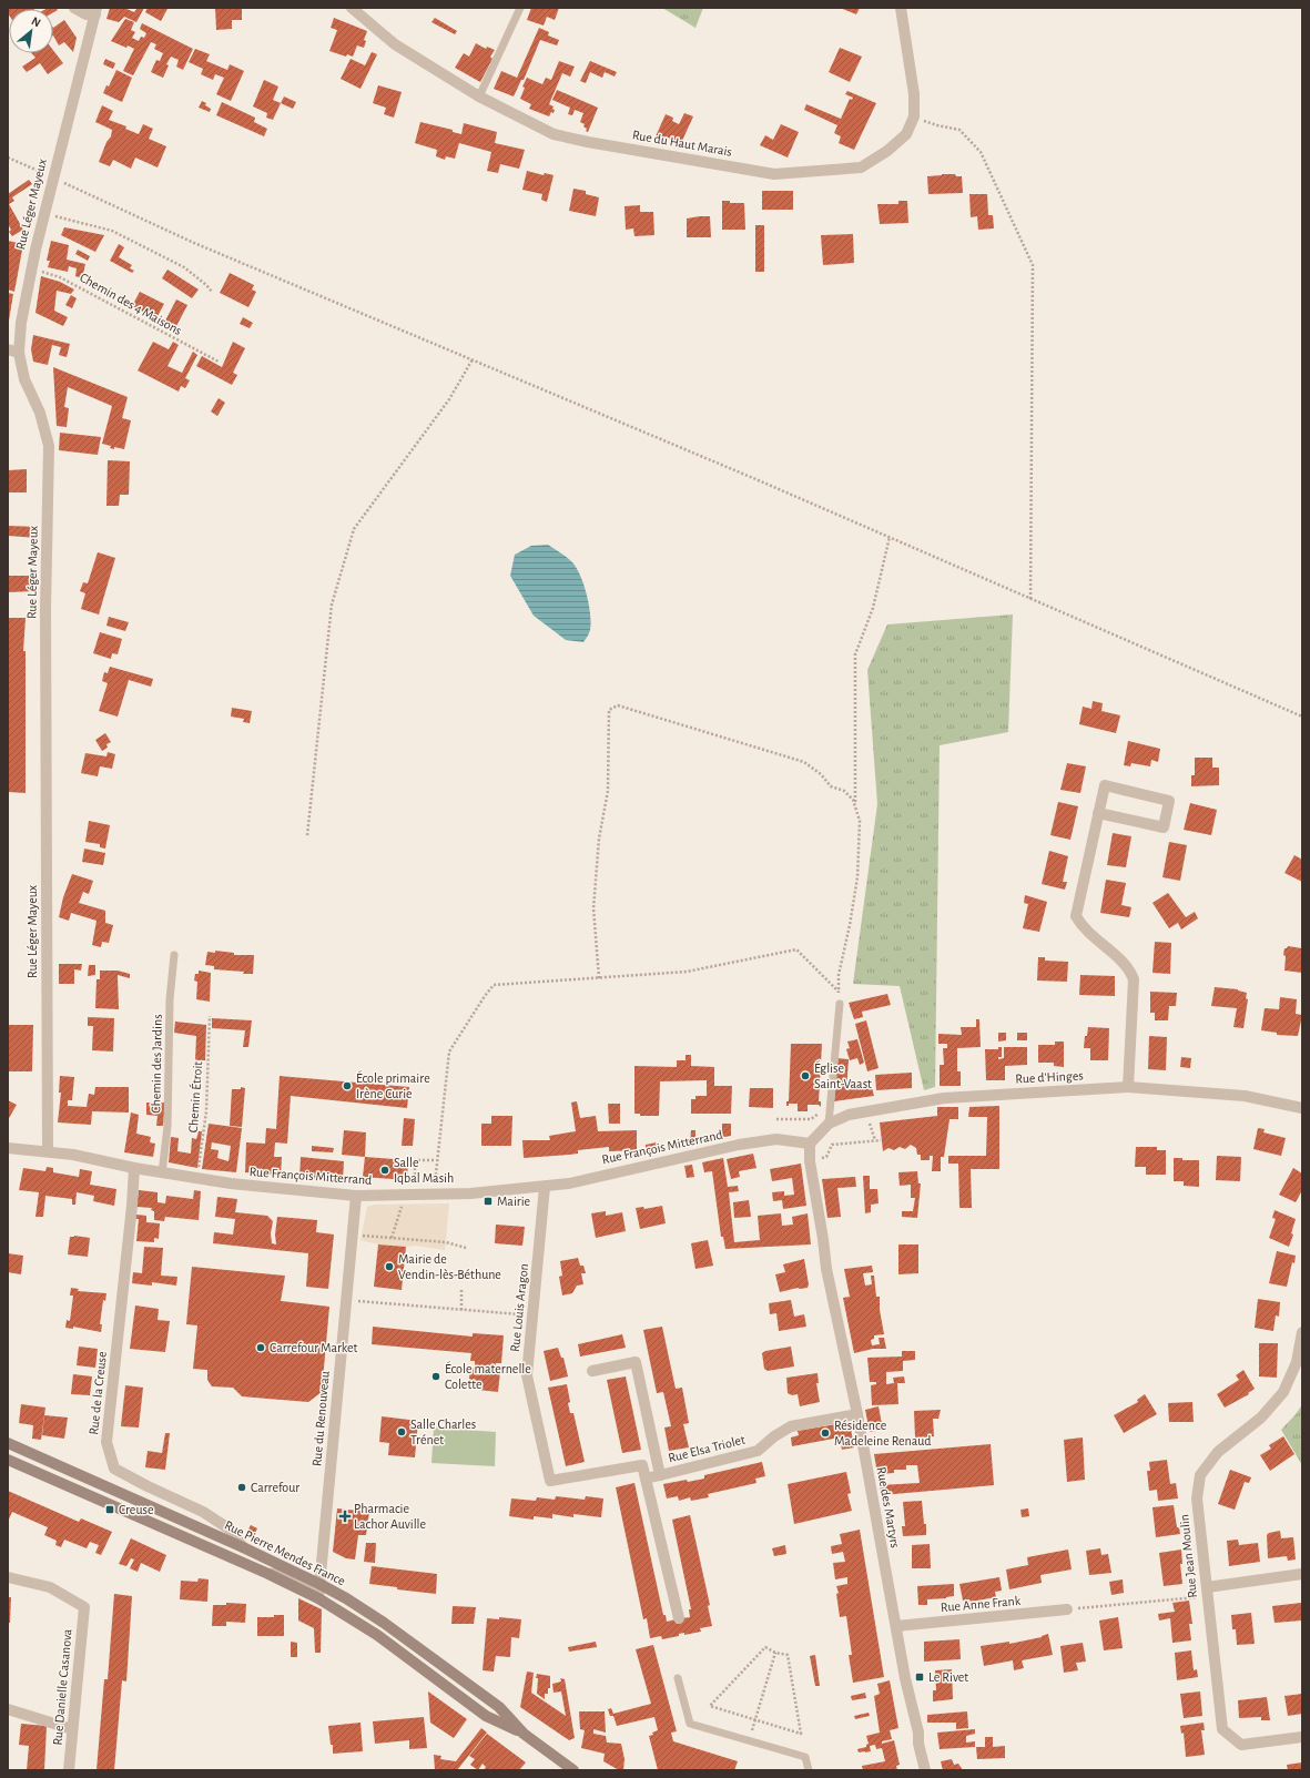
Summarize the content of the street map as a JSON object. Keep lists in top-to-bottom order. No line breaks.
{"streets":{"main road":["Rue Pierre Mendes France"],"street":["Rue du Haut Marais","Rue Léger Mayeux","Rue d'Hinges","Rue François Mitterrand","Rue Louis Aragon","Rue de la Creuse","Rue du Renouveau","Rue Elsa Triolet","Rue des Martyrs","Rue Jean Moulin","Rue Anne Frank","Rue Danielle Casanova"],"lane":["Chemin des Jardins"],"path":["Chemin des 4 Maisons","Chemin Étroit"]},"crossings":[["Rue Léger Mayeux","Chemin des 4 Maisons"],["Rue Léger Mayeux","Rue François Mitterrand"],["Chemin des Jardins","Rue François Mitterrand"],["Rue d'Hinges","Rue François Mitterrand"],["Rue d'Hinges","Rue des Martyrs"],["Chemin Étroit","Rue François Mitterrand"],["Rue François Mitterrand","Rue Louis Aragon"],["Rue François Mitterrand","Rue de la Creuse"],["Rue François Mitterrand","Rue du Renouveau"],["Rue François Mitterrand","Rue des Martyrs"],["Rue de la Creuse","Rue Pierre Mendes France"],["Rue du Renouveau","Rue Pierre Mendes France"],["Rue Elsa Triolet","Rue des Martyrs"],["Rue des Martyrs","Rue Anne Frank"]],"places":{"other":["Église Saint-Vaast","École primaire Irène Curie","Salle Iqbal Masih","Mairie de Vendin-lès-Béthune","Carrefour Market","École maternelle Colette","Salle Charles Trénet","Résidence Madeleine Renaud","Carrefour"],"transit":["Mairie","Creuse","Le Rivet"],"health":["Pharmacie Lachor Auville"]},"north":"top right"}
